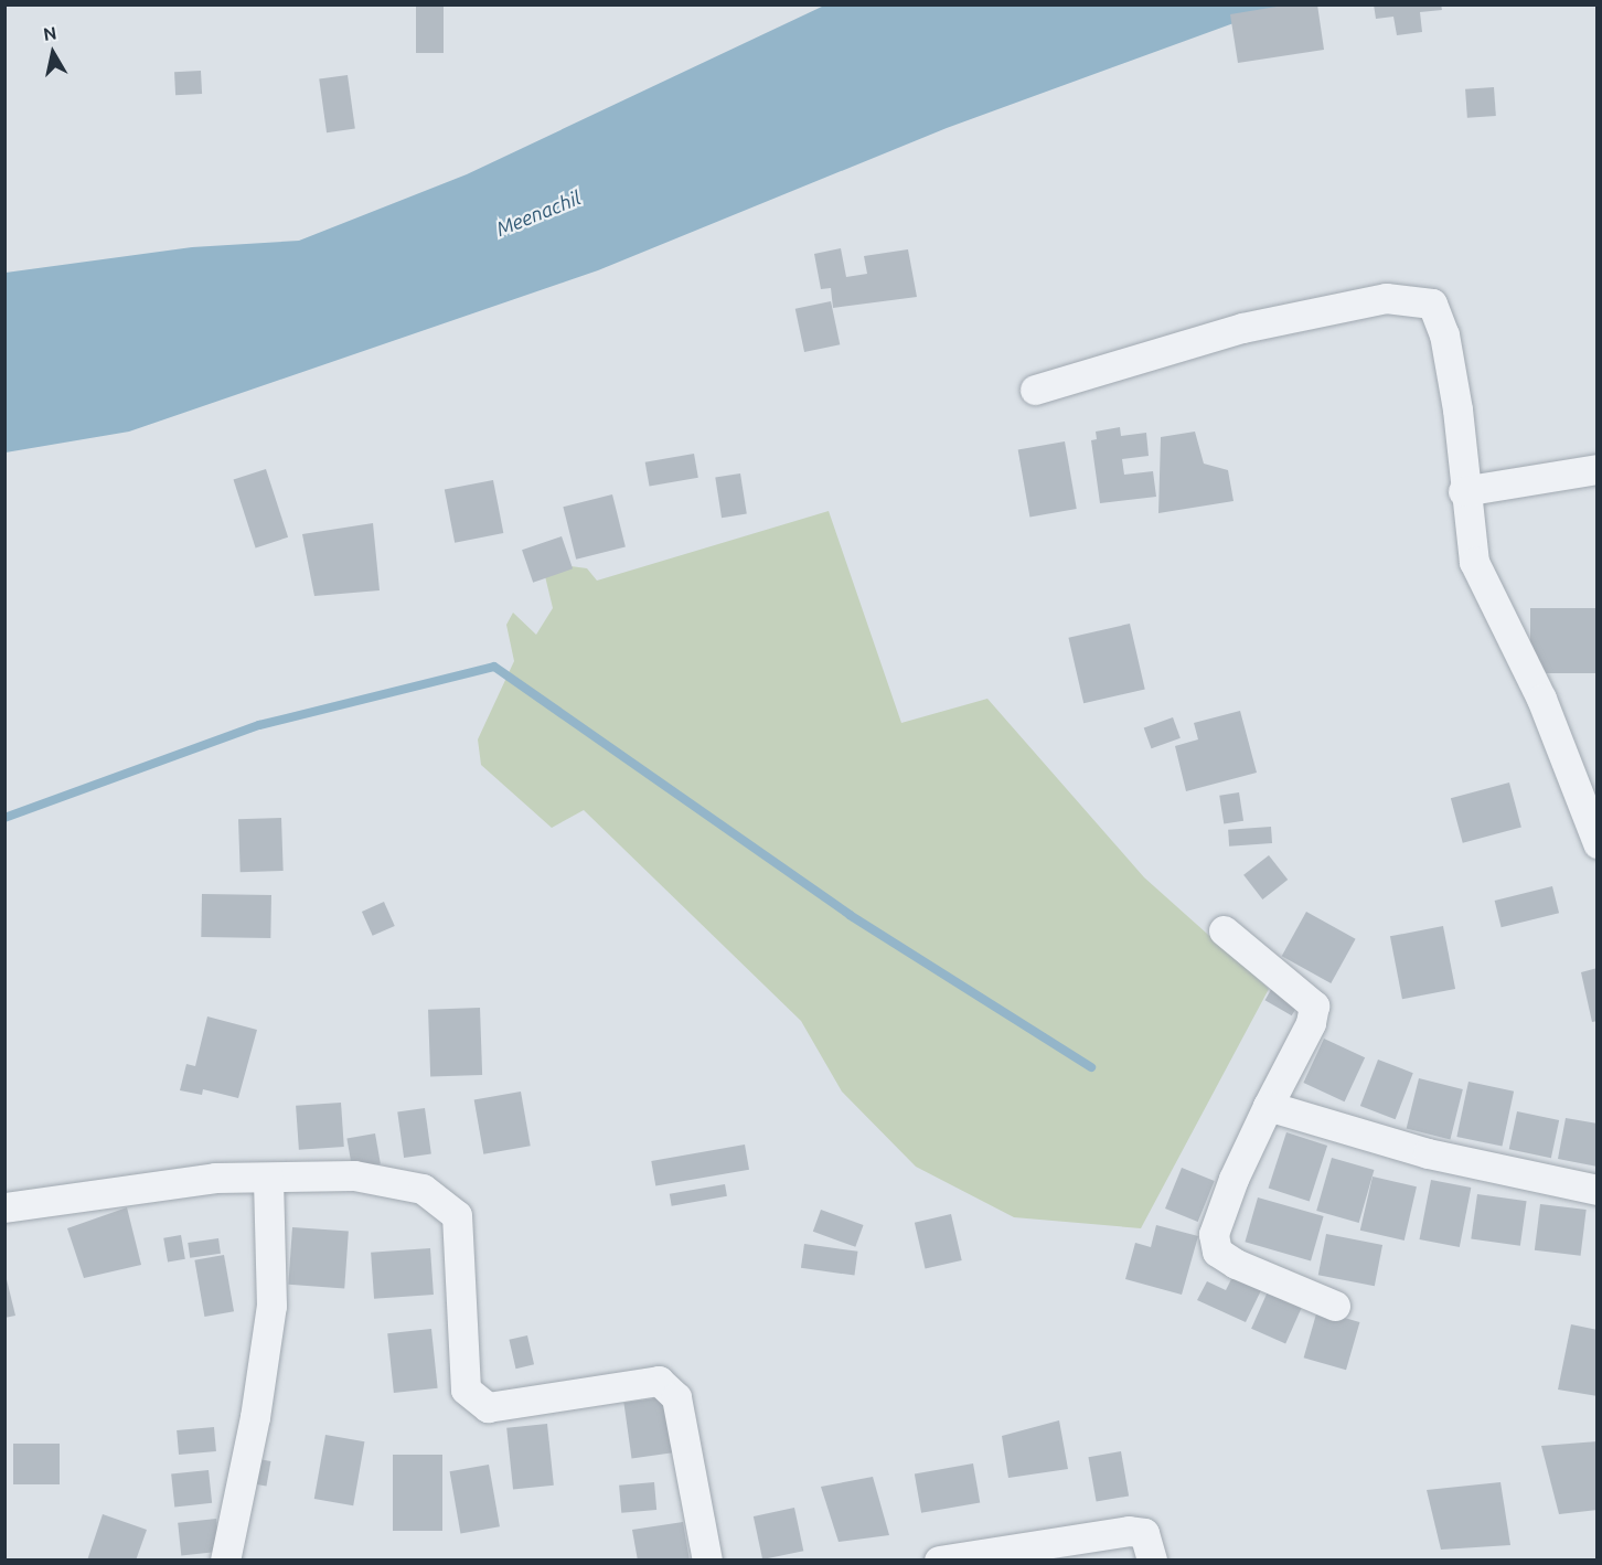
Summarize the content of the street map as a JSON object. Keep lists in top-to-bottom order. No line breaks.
{"water":["Meenachil"],"north":"top"}
